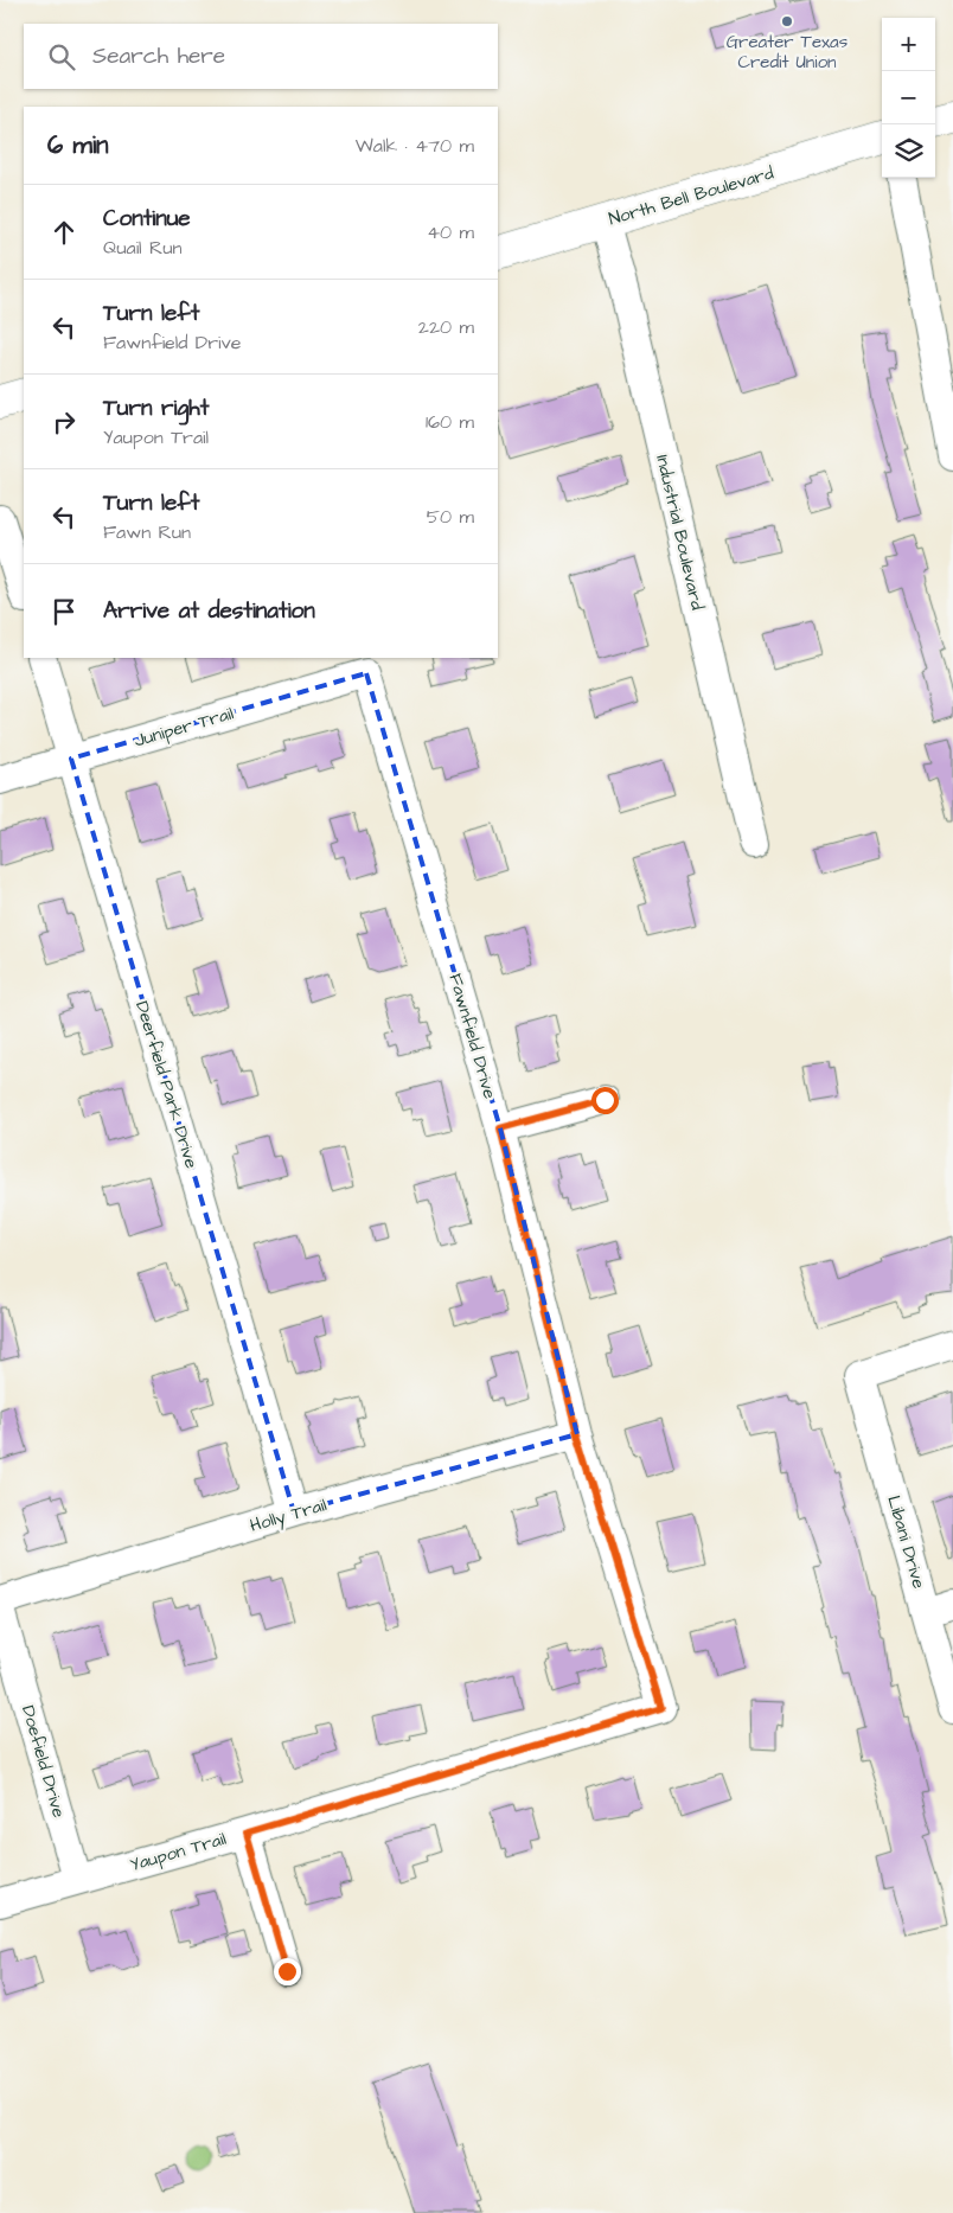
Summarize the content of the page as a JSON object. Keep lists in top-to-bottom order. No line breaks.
{"streets":{"main road":["North Bell Boulevard"],"street":["Industrial Boulevard","Juniper Trail","Fawnfield Drive","Deerfield Park Drive","Holly Trail","Libani Drive","Doefield Drive","Yaupon Trail"]},"crossings":[["North Bell Boulevard","Industrial Boulevard"],["Juniper Trail","Fawnfield Drive"],["Juniper Trail","Deerfield Park Drive"],["Fawnfield Drive","Holly Trail"],["Fawnfield Drive","Yaupon Trail"],["Deerfield Park Drive","Holly Trail"],["Doefield Drive","Yaupon Trail"]],"places":["Greater Texas Credit Union"],"page":{"map_buttons":["+","−"],"search":"Search here","heading":["6 min","Walk · 470 m"],"list":[["Continue","Quail Run","40 m"],["Turn left","Fawnfield Drive","220 m"],["Turn right","Yaupon Trail","160 m"],["Turn left","Fawn Run","50 m"],"Arrive at destination"]}}
